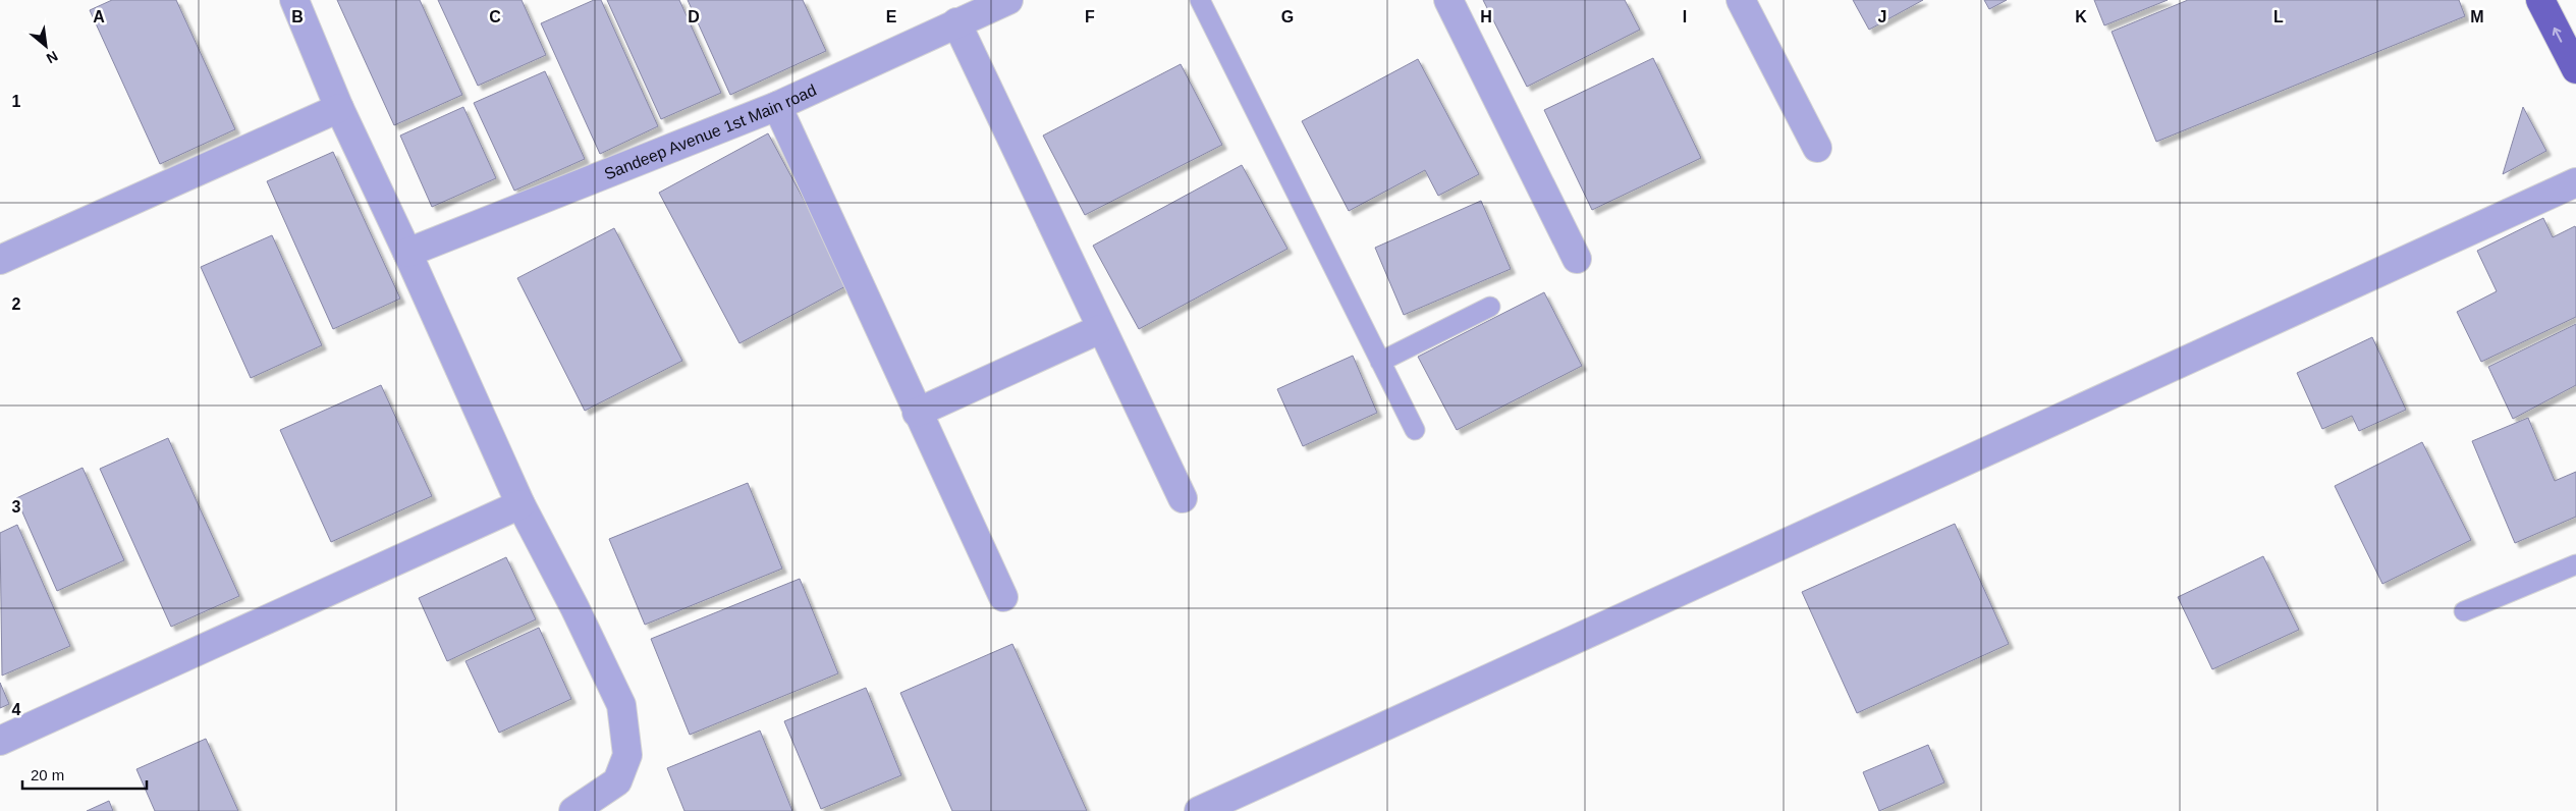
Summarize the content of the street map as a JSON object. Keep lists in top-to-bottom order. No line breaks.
{"streets":{"street":["Sandeep Avenue 1st Main road"]},"scale_bar":"20 m","north":"bottom right","grid":{"columns":["A","B","C","D","E","F","G","H","I","J","K","L","M"],"rows":["1","2","3","4"]}}
